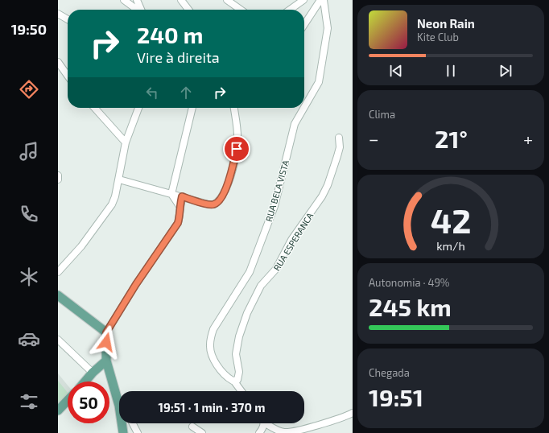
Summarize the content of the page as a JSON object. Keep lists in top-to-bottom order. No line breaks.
{"streets":{"street":["RUA BELA VISTA","RUA ESPERANCA"]},"crossings":[["RUA BELA VISTA","RUA ESPERANCA"]],"page":{"tabs":"19:50","turn":["240 m","Vire à direita"],"song":["Neon Rain","Kite Club"],"tile":["Clima",["Autonomia · 49%","245 km"],["Chegada","19:51"]],"heat":["−","21°","+"],"limit":"50","trip":"19:51 · 1 min · 370 m","gauge":["42","km/h"]}}
